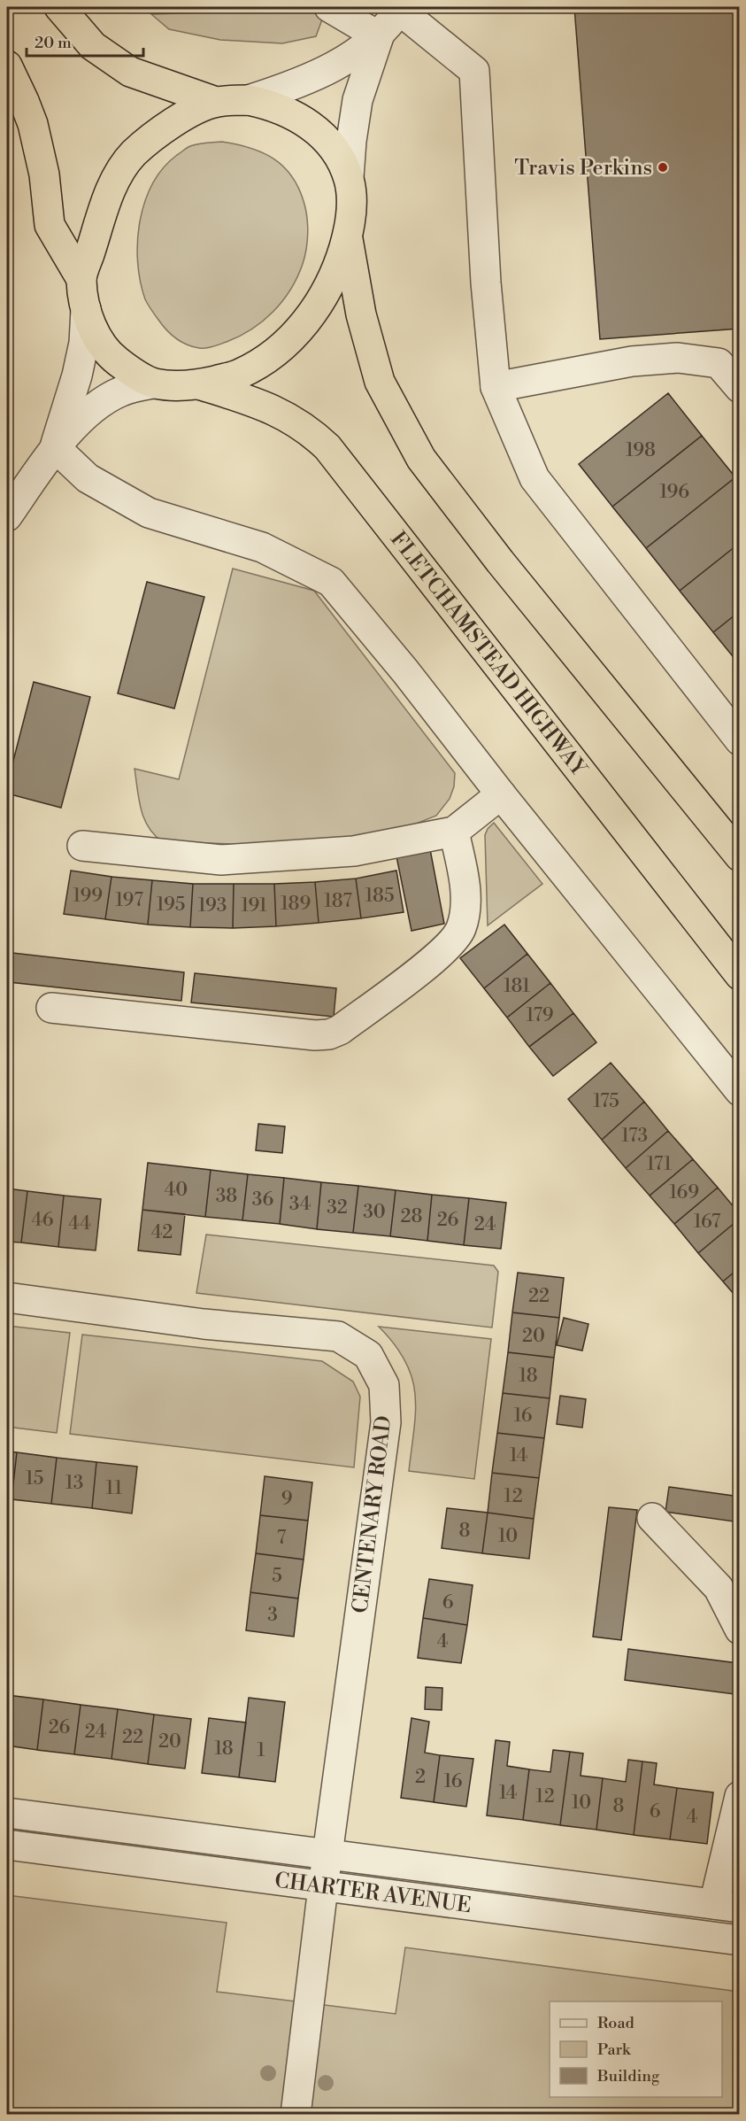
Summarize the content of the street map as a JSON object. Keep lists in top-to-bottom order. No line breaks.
{"streets":{"highway":["FLETCHAMSTEAD HIGHWAY"],"street":["CENTENARY ROAD","CHARTER AVENUE"]},"crossings":[["CENTENARY ROAD","CHARTER AVENUE"]],"places":["Travis Perkins"],"house_numbers":["198","196","199","185","197","187","189","195","193","191","181","179","175","173","171","40","169","38","36","34","32","30","28","46","26","167","44","24","42","22","20","18","16","14","15","13","11","12","9","8","10","7","5","6","3","4","26","24","22","20","18","1","2","16","14","12","10","8","6","4"],"legend":["Road","Park","Building"],"scale_bar":"20 m"}
